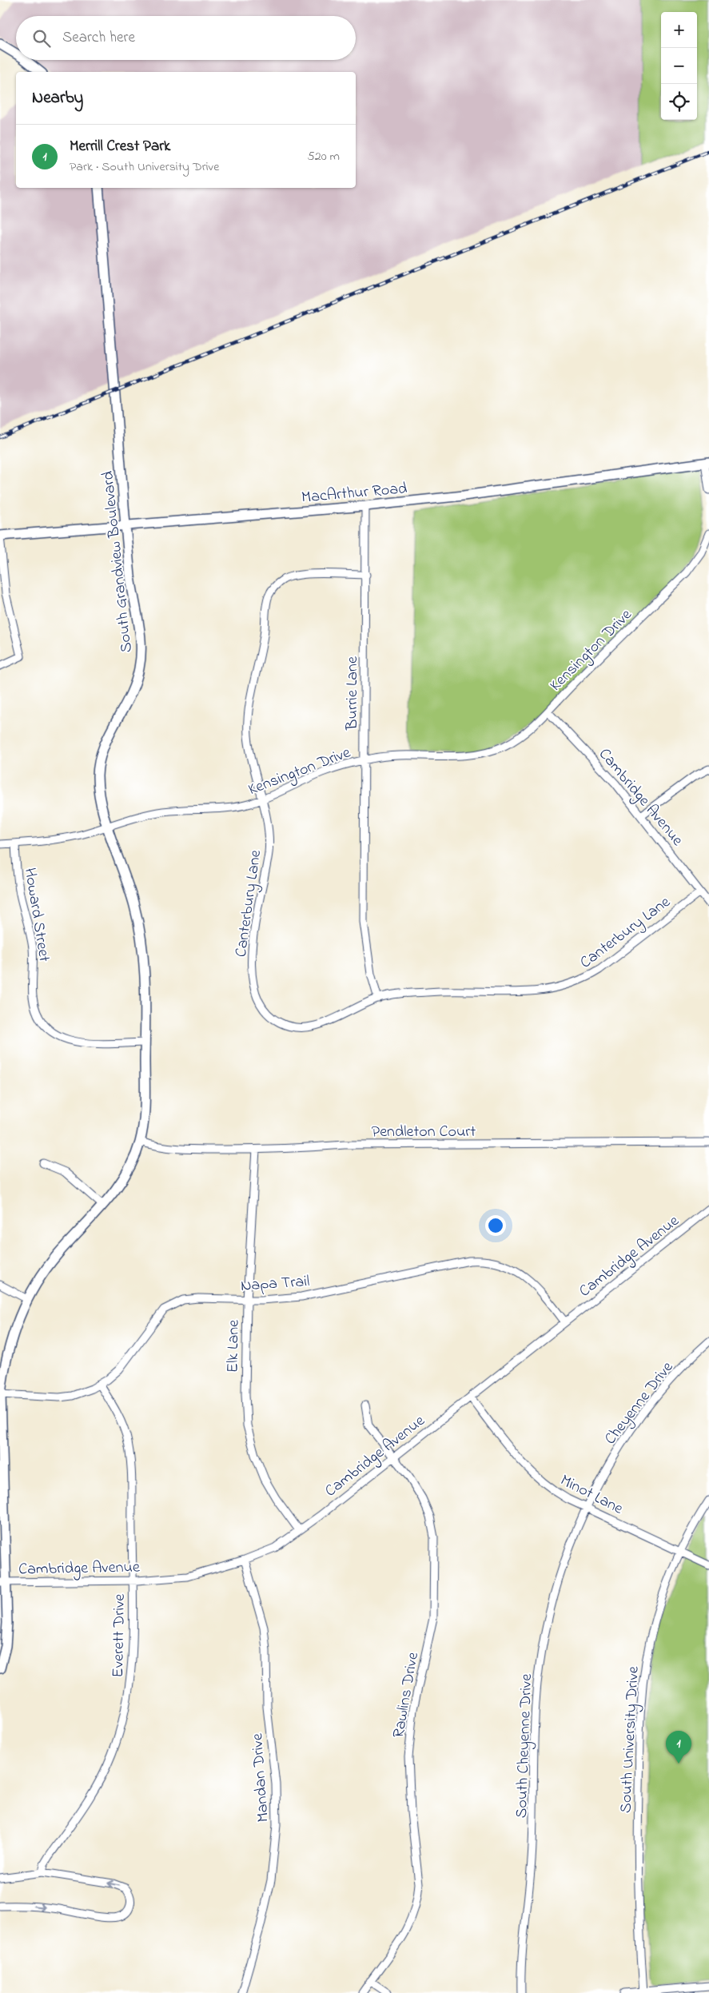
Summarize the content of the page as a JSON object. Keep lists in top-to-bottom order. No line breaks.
{"streets":{"street":["MacArthur Road","South Grandview Boulevard","Kensington Drive","Burrie Lane","Cambridge Avenue","Canterbury Lane","Howard Street","Pendleton Court","Napa Trail","Elk Lane","Cheyenne Drive","Minot Lane","Everett Drive","Rawlins Drive","South University Drive","South Cheyenne Drive","Mandan Drive"]},"crossings":[["MacArthur Road","South Grandview Boulevard"],["MacArthur Road","Burrie Lane"],["South Grandview Boulevard","Kensington Drive"],["South Grandview Boulevard","Cambridge Avenue"],["South Grandview Boulevard","Howard Street"],["South Grandview Boulevard","Pendleton Court"],["South Grandview Boulevard","Napa Trail"],["Kensington Drive","Burrie Lane"],["Kensington Drive","Cambridge Avenue"],["Kensington Drive","Canterbury Lane"],["Kensington Drive","Howard Street"],["Burrie Lane","Canterbury Lane"],["Cambridge Avenue","Canterbury Lane"],["Cambridge Avenue","Napa Trail"],["Cambridge Avenue","Elk Lane"],["Cambridge Avenue","Minot Lane"],["Cambridge Avenue","Everett Drive"],["Cambridge Avenue","Rawlins Drive"],["Cambridge Avenue","Mandan Drive"],["Pendleton Court","Elk Lane"],["Napa Trail","Elk Lane"],["Napa Trail","Everett Drive"],["Cheyenne Drive","Minot Lane"],["Cheyenne Drive","South Cheyenne Drive"],["Minot Lane","South University Drive"],["Minot Lane","South Cheyenne Drive"]],"page":{"map_buttons":["+","−"],"search":"Search here","heading":"Nearby","list":[{"mark":"1","name":"Merrill Crest Park","note":"Park · South University Drive","value":"520 m"}],"pins":"1"}}
